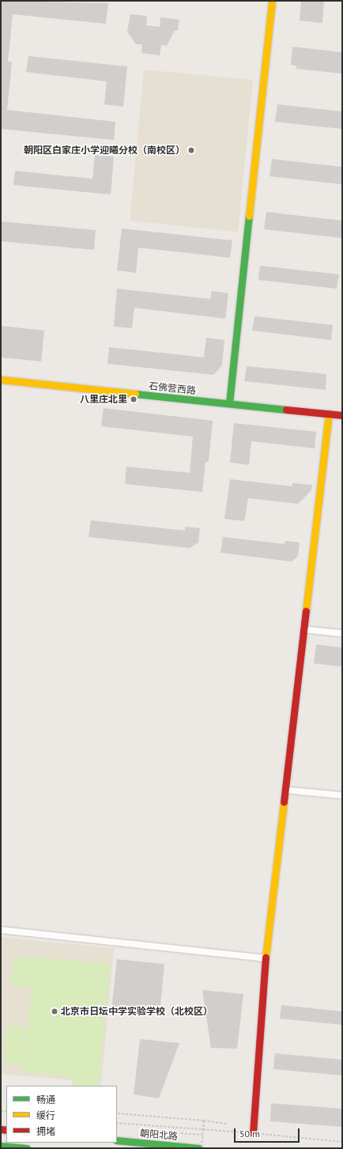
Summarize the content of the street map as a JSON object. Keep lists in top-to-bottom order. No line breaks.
{"streets":{"street":["石佛营西路","朝阳北路"]},"places":["朝阳区白家庄小学迎曦分校（南校区）","八里庄北里","北京市日坛中学实验学校（北校区）"],"legend":["畅通","缓行","拥堵"],"scale_bar":"50 m"}
